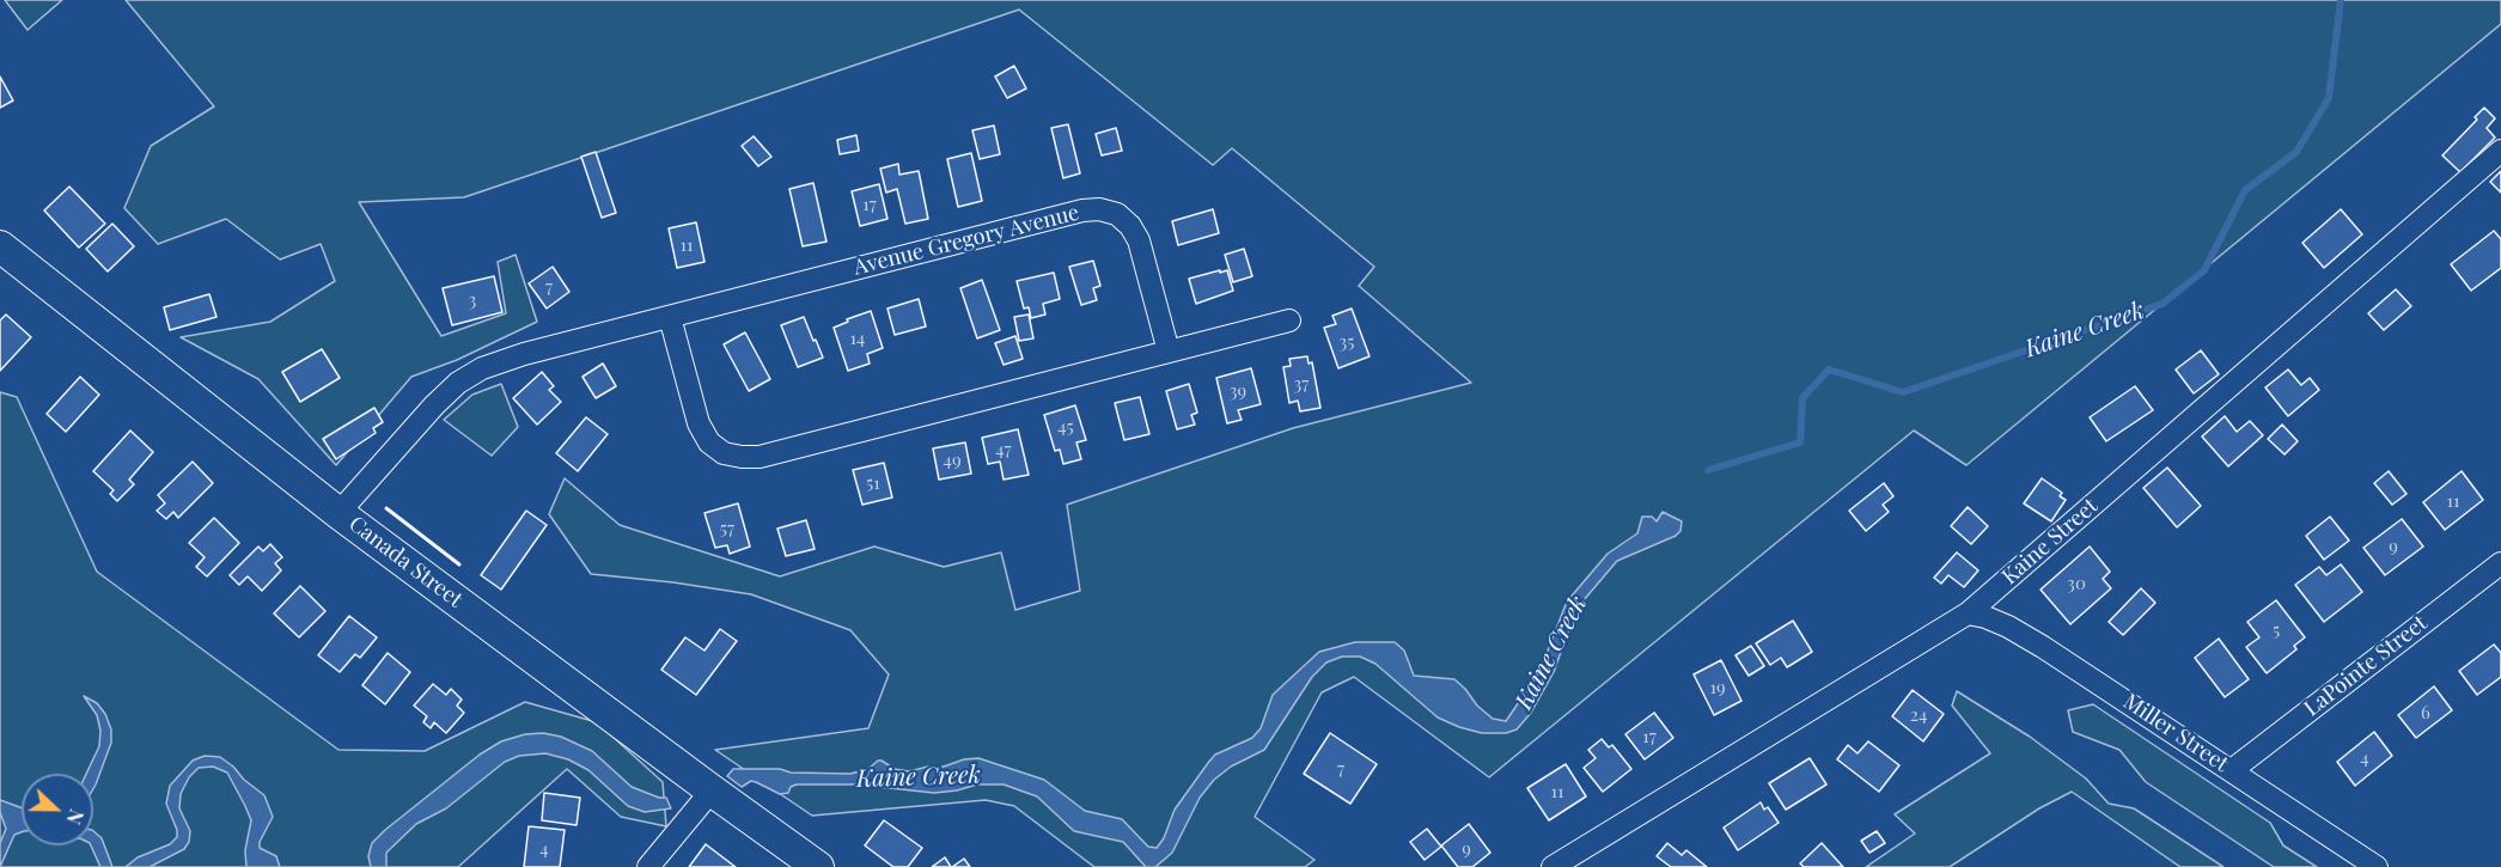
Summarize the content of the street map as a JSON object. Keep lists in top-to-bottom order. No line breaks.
{"streets":{"main road":["Canada Street"],"street":["Avenue Gregory Avenue","Kaine Street","LaPointe Street","Miller Street"]},"crossings":[["Avenue Gregory Avenue","Canada Street"],["Kaine Street","Miller Street"],["LaPointe Street","Miller Street"]],"water":["Kaine Creek"],"house_numbers":["17","11","7","3","14","35","37","39","45","47","49","51","11","57","9","30","5","19","6","24","17","4","7","11","4","9"],"north":"right"}
